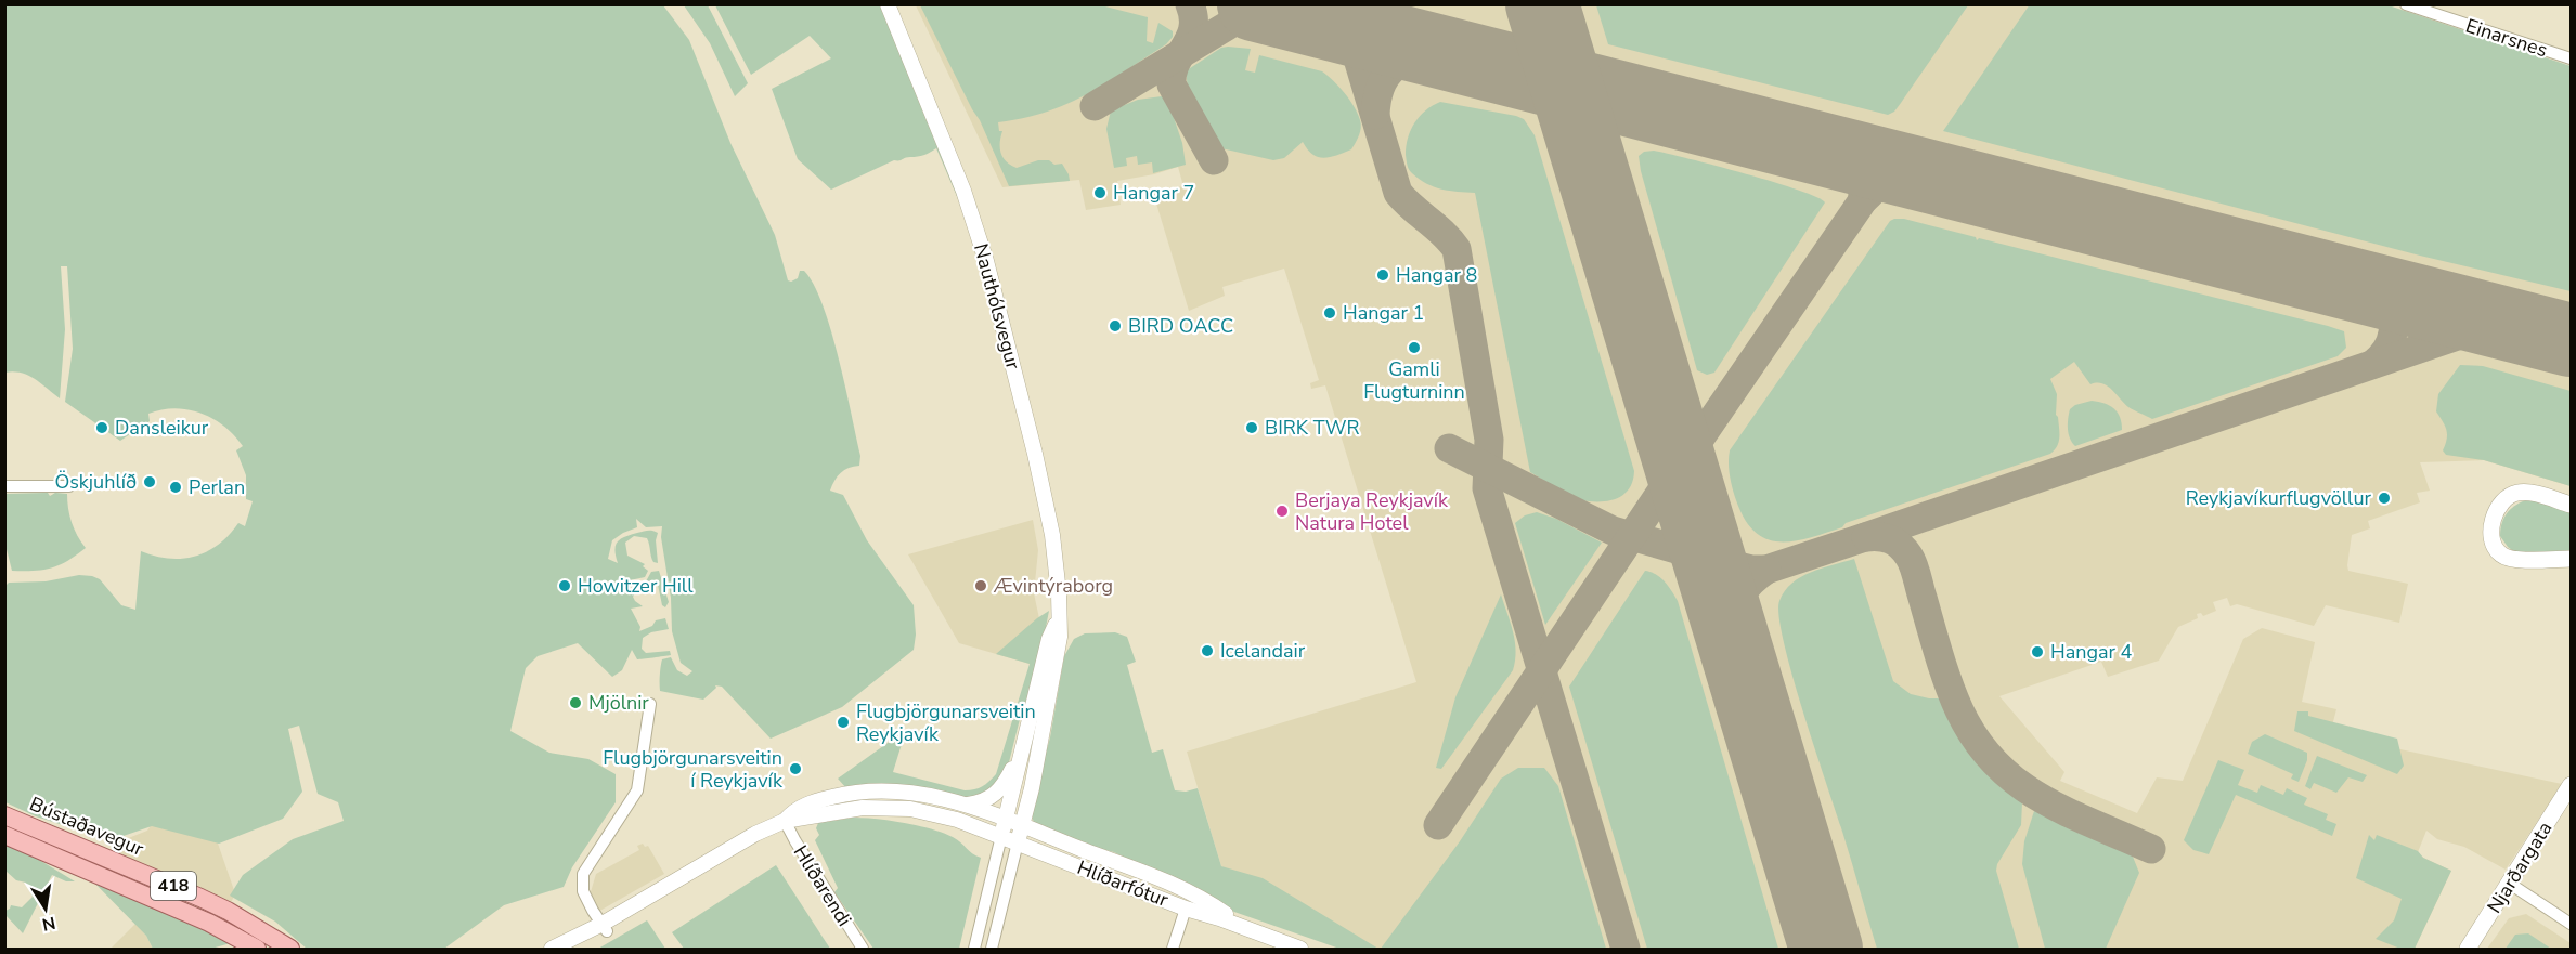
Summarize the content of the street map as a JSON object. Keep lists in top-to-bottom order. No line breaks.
{"streets":{"main road":["Bústaðavegur","Njarðargata","418"],"street":["Einarsnes","Nauthólsvegur","Hlíðarfótur","Hlíðarendi"]},"crossings":[["Nauthólsvegur","Hlíðarfótur"],["Hlíðarfótur","Hlíðarendi"]],"places":["Hangar 7","Hangar 8","Hangar 1","BIRD OACC","Gamli Flugturninn","Dansleikur","BIRK TWR","Öskjuhlíð","Perlan","Reykjavíkurflugvöllur","Berjaya Reykjavík Natura Hotel","Howitzer Hill","Ævintýraborg","Icelandair","Hangar 4","Mjölnir","Flugbjörgunarsveitin Reykjavík","Flugbjörgunarsveitin í Reykjavík"],"north":"bottom"}
